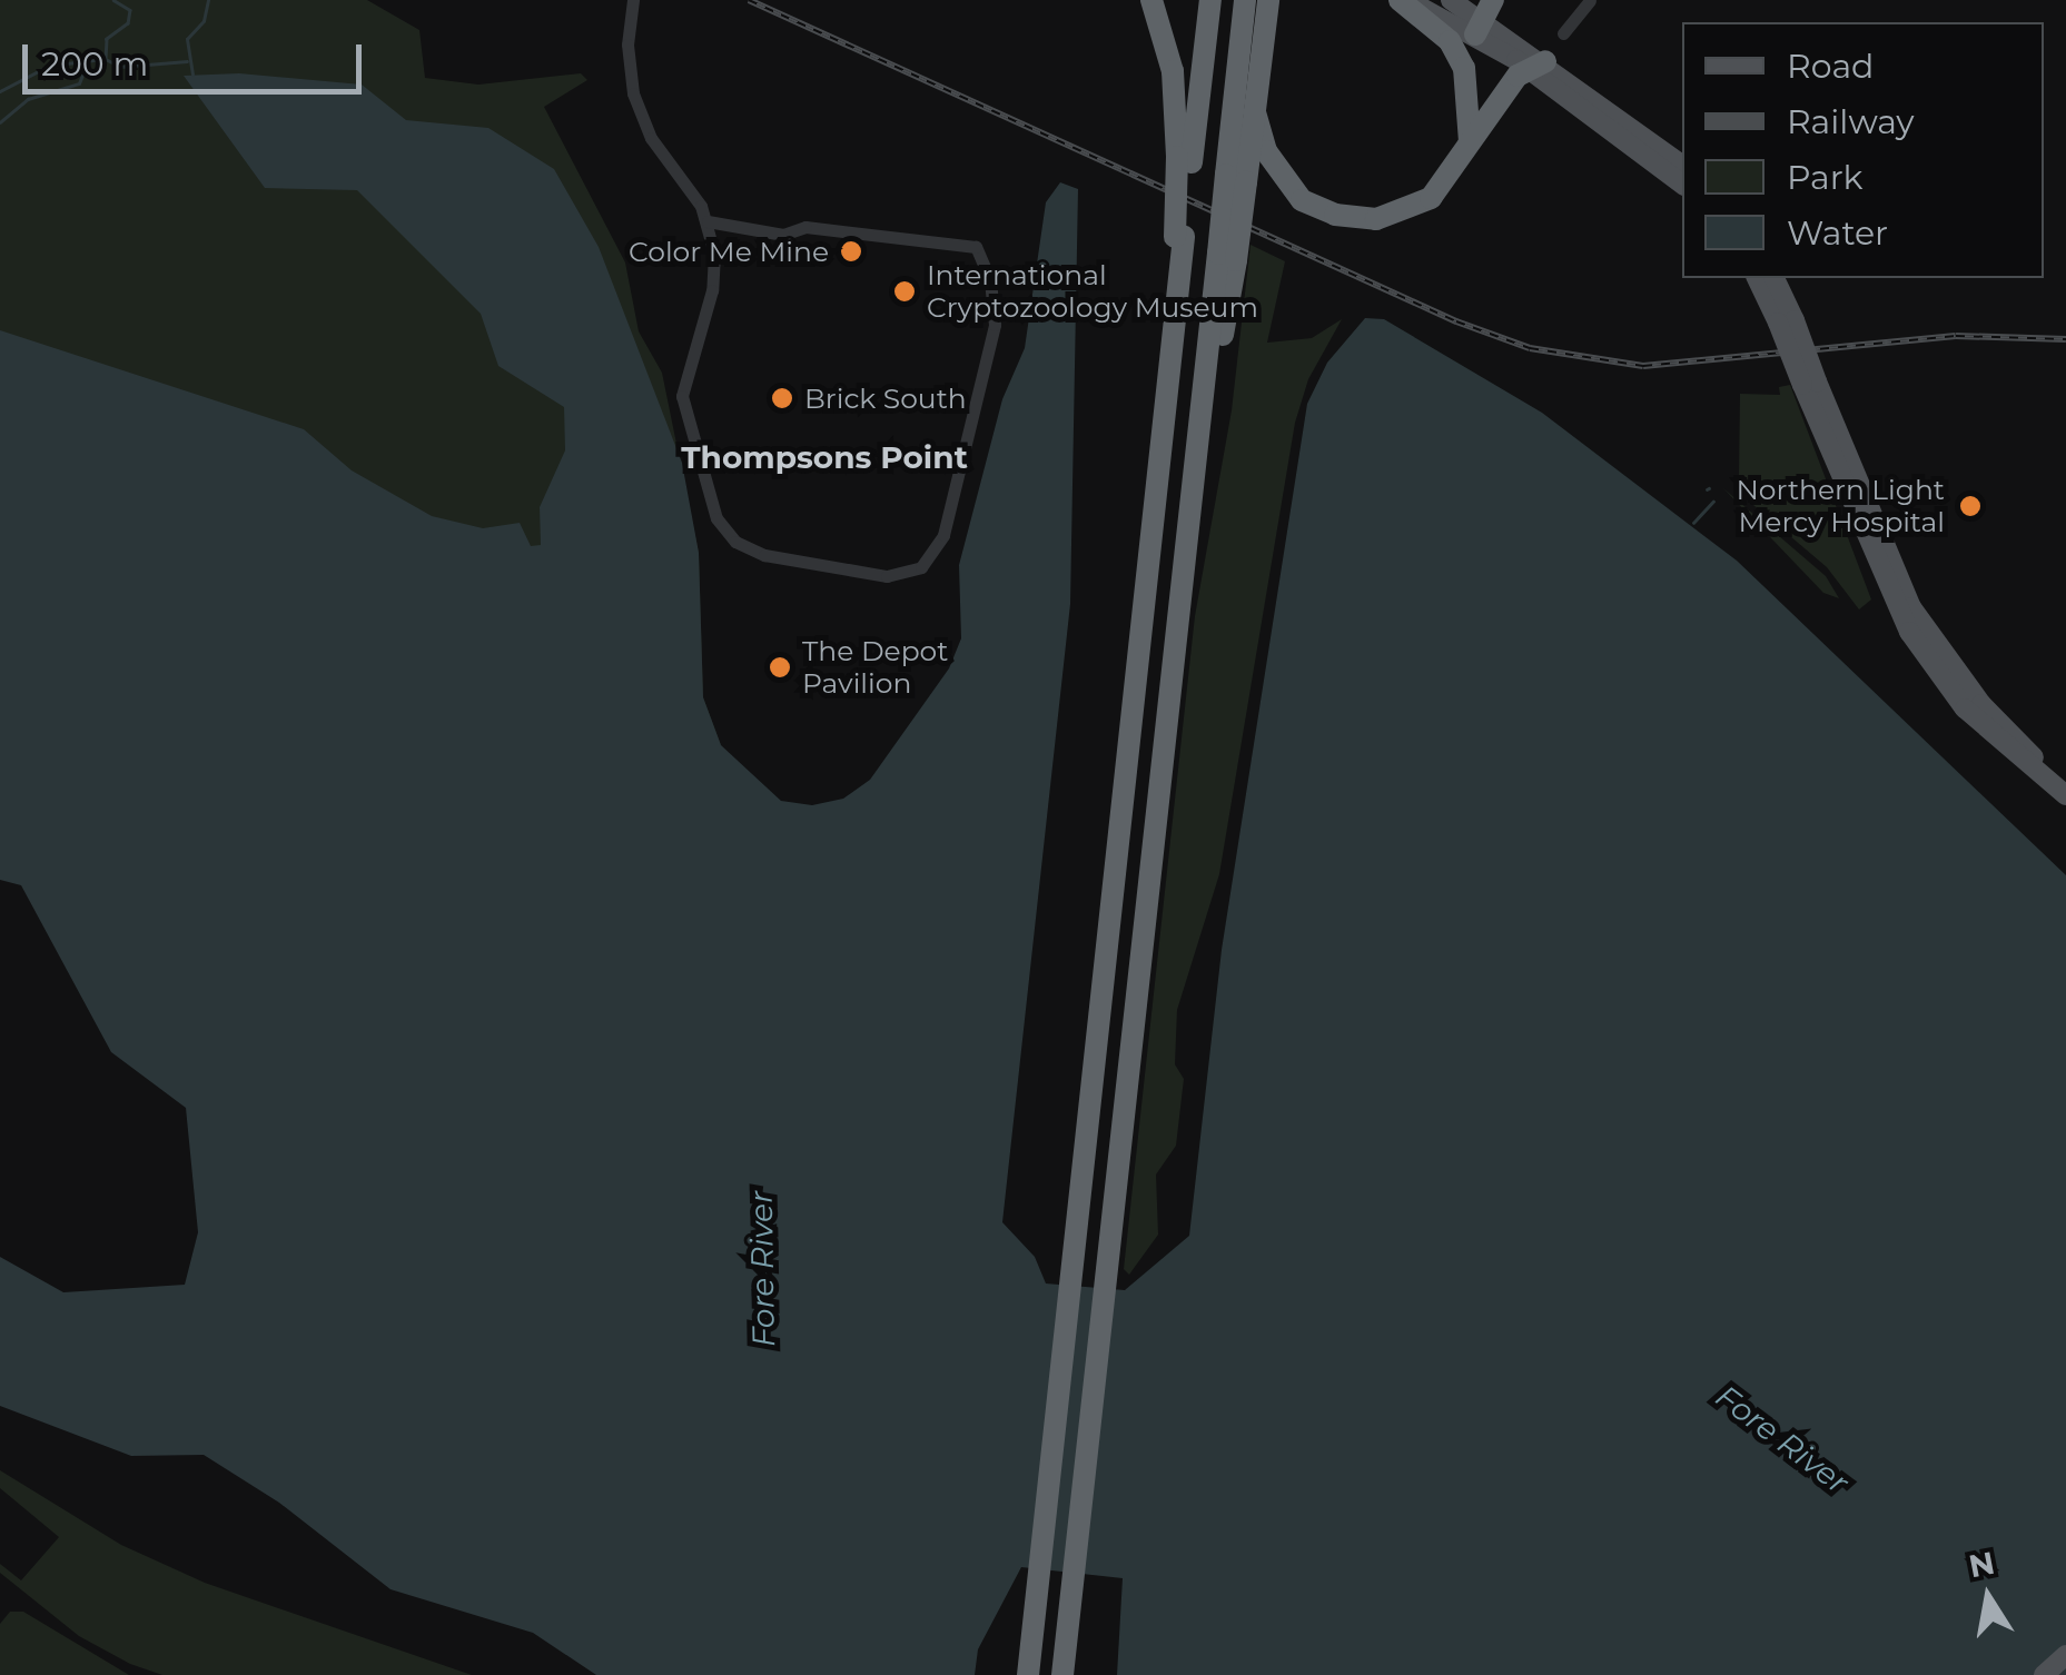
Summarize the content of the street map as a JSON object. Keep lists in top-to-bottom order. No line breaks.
{"districts":["Thompsons Point"],"water":["Fore River"],"places":["Color Me Mine","International Cryptozoology Museum","Brick South","Northern Light Mercy Hospital","The Depot Pavilion"],"legend":["Road","Railway","Park","Water"],"scale_bar":"200 m","north":"top"}
